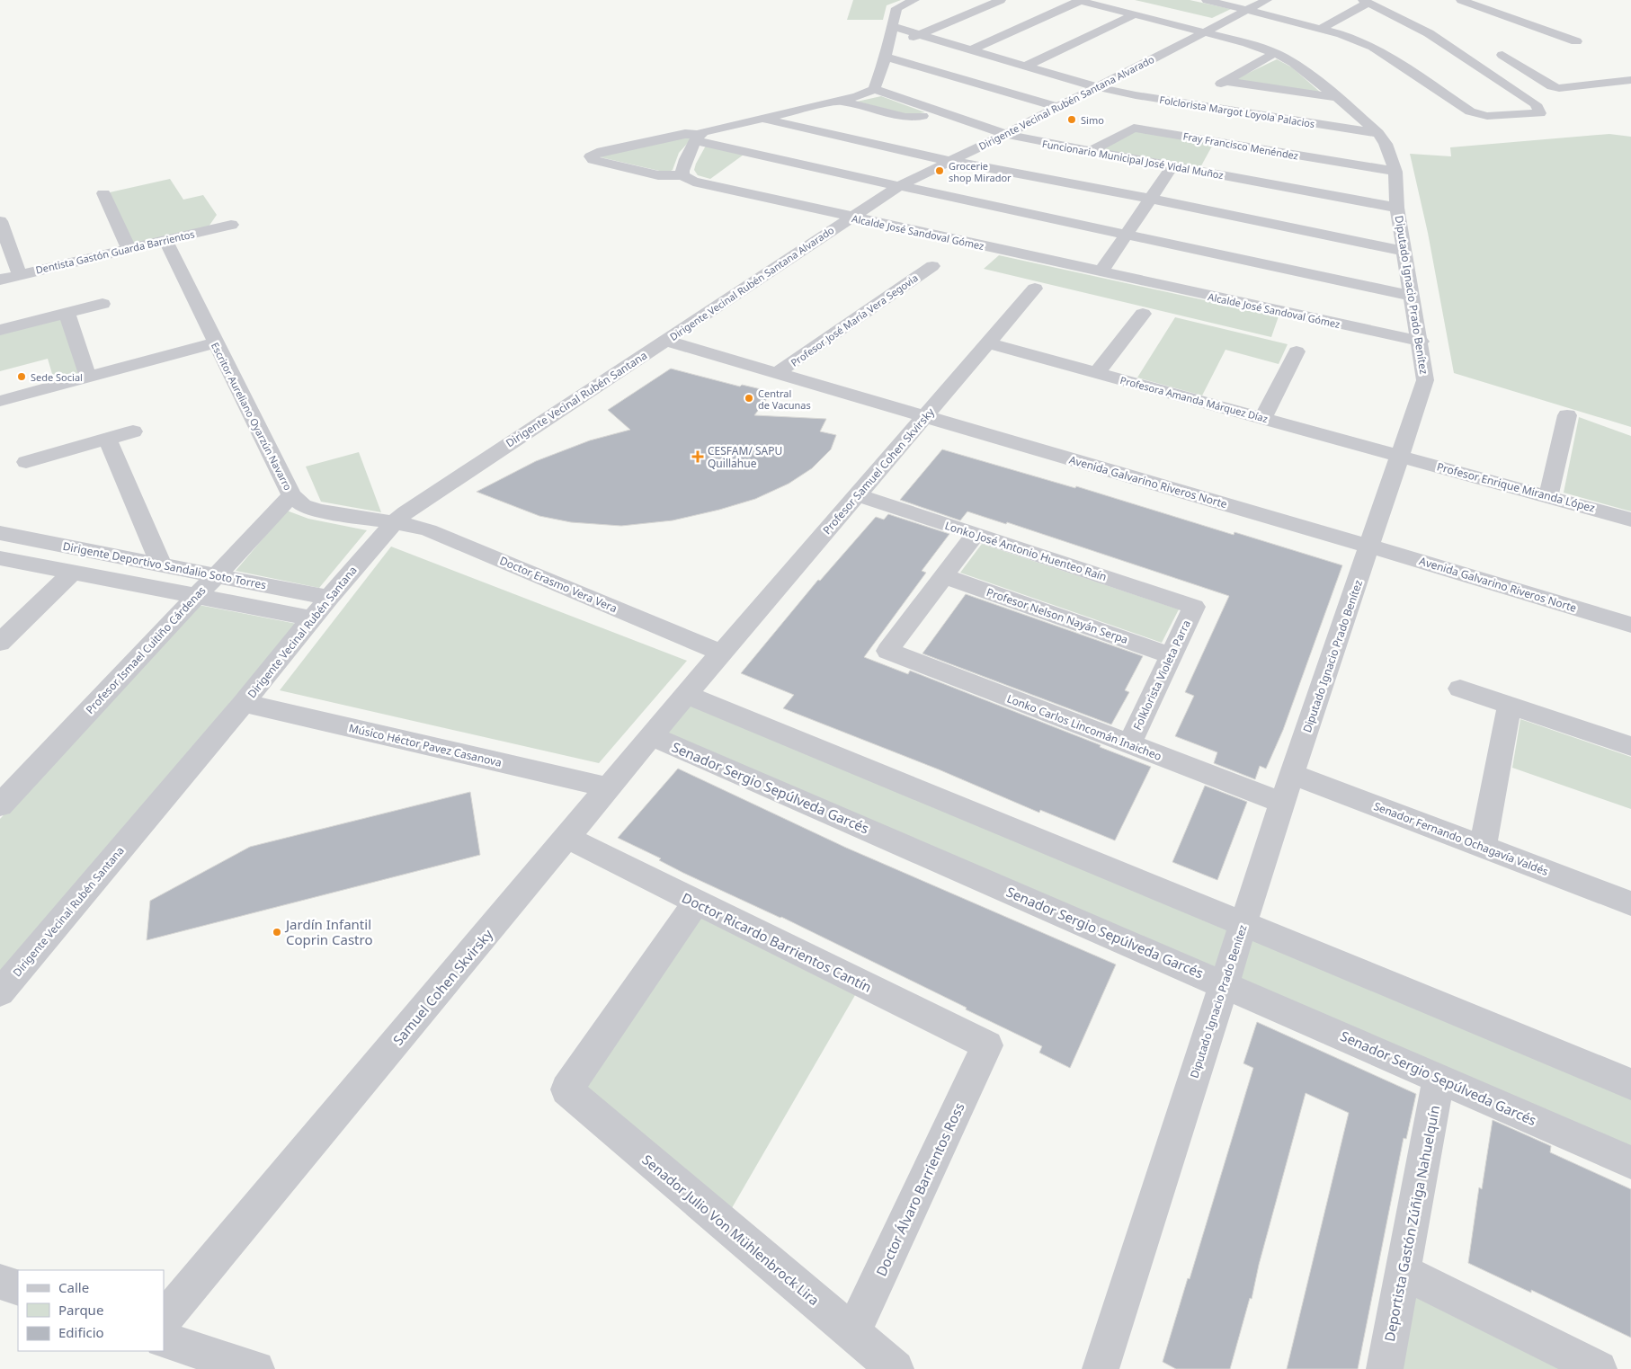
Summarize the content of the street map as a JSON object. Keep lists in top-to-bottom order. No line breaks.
{"streets":{"street":["Dirigente Vecinal Rubén Santana Alvarado","Folclorista Margot Loyola Palacios","Fray Francisco Menéndez","Funcionario Municipal José Vidal Muñoz","Alcalde José Sandoval Gómez","Dentista Gastón Guarda Barrientos","Diputado Ignacio Prado Benítez","Profesor José María Vera Segovia","Dirigente Vecinal Rubén Santana","Profesora Amanda Márquez Díaz","Escritor Aureliano Oyarzún Navarro","Profesor Samuel Cohen Skvirsky","Avenida Galvarino Riveros Norte","Profesor Enrique Miranda López","Lonko José Antonio Huenteo Raín","Dirigente Deportivo Sandalio Soto Torres","Doctor Erasmo Vera Vera","Profesor Nelson Nayán Serpa","Profesor Ismael Cuitiño Cárdenas","Folklorista Violeta Parra","Lonko Carlos Lincomán Inaicheo","Músico Héctor Pavez Casanova","Senador Sergio Sepúlveda Garcés","Senador Fernando Ochagavía Valdés","Doctor Ricardo Barrientos Cantín","Samuel Cohen Skvirsky","Doctor Álvaro Barrientos Ross","Deportista Gastón Zúñiga Nahuelquín","Senador Julio Von Mühlenbrock Lira"]},"crossings":[["Dirigente Vecinal Rubén Santana Alvarado","Folclorista Margot Loyola Palacios"],["Dirigente Vecinal Rubén Santana Alvarado","Funcionario Municipal José Vidal Muñoz"],["Dirigente Vecinal Rubén Santana Alvarado","Alcalde José Sandoval Gómez"],["Dirigente Vecinal Rubén Santana Alvarado","Diputado Ignacio Prado Benítez"],["Dirigente Vecinal Rubén Santana Alvarado","Dirigente Vecinal Rubén Santana"],["Dirigente Vecinal Rubén Santana Alvarado","Avenida Galvarino Riveros Norte"],["Folclorista Margot Loyola Palacios","Diputado Ignacio Prado Benítez"],["Fray Francisco Menéndez","Funcionario Municipal José Vidal Muñoz"],["Fray Francisco Menéndez","Diputado Ignacio Prado Benítez"],["Funcionario Municipal José Vidal Muñoz","Diputado Ignacio Prado Benítez"],["Alcalde José Sandoval Gómez","Diputado Ignacio Prado Benítez"],["Dentista Gastón Guarda Barrientos","Escritor Aureliano Oyarzún Navarro"],["Diputado Ignacio Prado Benítez","Profesora Amanda Márquez Díaz"],["Diputado Ignacio Prado Benítez","Avenida Galvarino Riveros Norte"],["Diputado Ignacio Prado Benítez","Profesor Enrique Miranda López"],["Diputado Ignacio Prado Benítez","Lonko Carlos Lincomán Inaicheo"],["Diputado Ignacio Prado Benítez","Senador Sergio Sepúlveda Garcés"],["Diputado Ignacio Prado Benítez","Senador Fernando Ochagavía Valdés"],["Profesor José María Vera Segovia","Avenida Galvarino Riveros Norte"],["Dirigente Vecinal Rubén Santana","Escritor Aureliano Oyarzún Navarro"],["Dirigente Vecinal Rubén Santana","Avenida Galvarino Riveros Norte"],["Dirigente Vecinal Rubén Santana","Dirigente Deportivo Sandalio Soto Torres"],["Dirigente Vecinal Rubén Santana","Doctor Erasmo Vera Vera"],["Dirigente Vecinal Rubén Santana","Músico Héctor Pavez Casanova"],["Profesora Amanda Márquez Díaz","Profesor Samuel Cohen Skvirsky"],["Profesora Amanda Márquez Díaz","Profesor Enrique Miranda López"],["Escritor Aureliano Oyarzún Navarro","Doctor Erasmo Vera Vera"],["Escritor Aureliano Oyarzún Navarro","Profesor Ismael Cuitiño Cárdenas"],["Profesor Samuel Cohen Skvirsky","Avenida Galvarino Riveros Norte"],["Profesor Samuel Cohen Skvirsky","Lonko José Antonio Huenteo Raín"],["Profesor Samuel Cohen Skvirsky","Doctor Erasmo Vera Vera"],["Profesor Samuel Cohen Skvirsky","Samuel Cohen Skvirsky"],["Lonko José Antonio Huenteo Raín","Folklorista Violeta Parra"],["Dirigente Deportivo Sandalio Soto Torres","Profesor Ismael Cuitiño Cárdenas"],["Doctor Erasmo Vera Vera","Samuel Cohen Skvirsky"],["Profesor Nelson Nayán Serpa","Folklorista Violeta Parra"],["Profesor Nelson Nayán Serpa","Lonko Carlos Lincomán Inaicheo"],["Folklorista Violeta Parra","Lonko Carlos Lincomán Inaicheo"],["Músico Héctor Pavez Casanova","Samuel Cohen Skvirsky"],["Senador Sergio Sepúlveda Garcés","Samuel Cohen Skvirsky"],["Senador Sergio Sepúlveda Garcés","Deportista Gastón Zúñiga Nahuelquín"],["Doctor Ricardo Barrientos Cantín","Samuel Cohen Skvirsky"],["Doctor Ricardo Barrientos Cantín","Doctor Álvaro Barrientos Ross"],["Doctor Ricardo Barrientos Cantín","Senador Julio Von Mühlenbrock Lira"],["Doctor Álvaro Barrientos Ross","Senador Julio Von Mühlenbrock Lira"]],"places":{"other":["Simo","Grocerie shop Mirador","Sede Social","Central de Vacunas","Jardín Infantil Coprin Castro"],"health":["CESFAM/ SAPU Quillahue"]},"legend":["Calle","Parque","Edificio"]}
